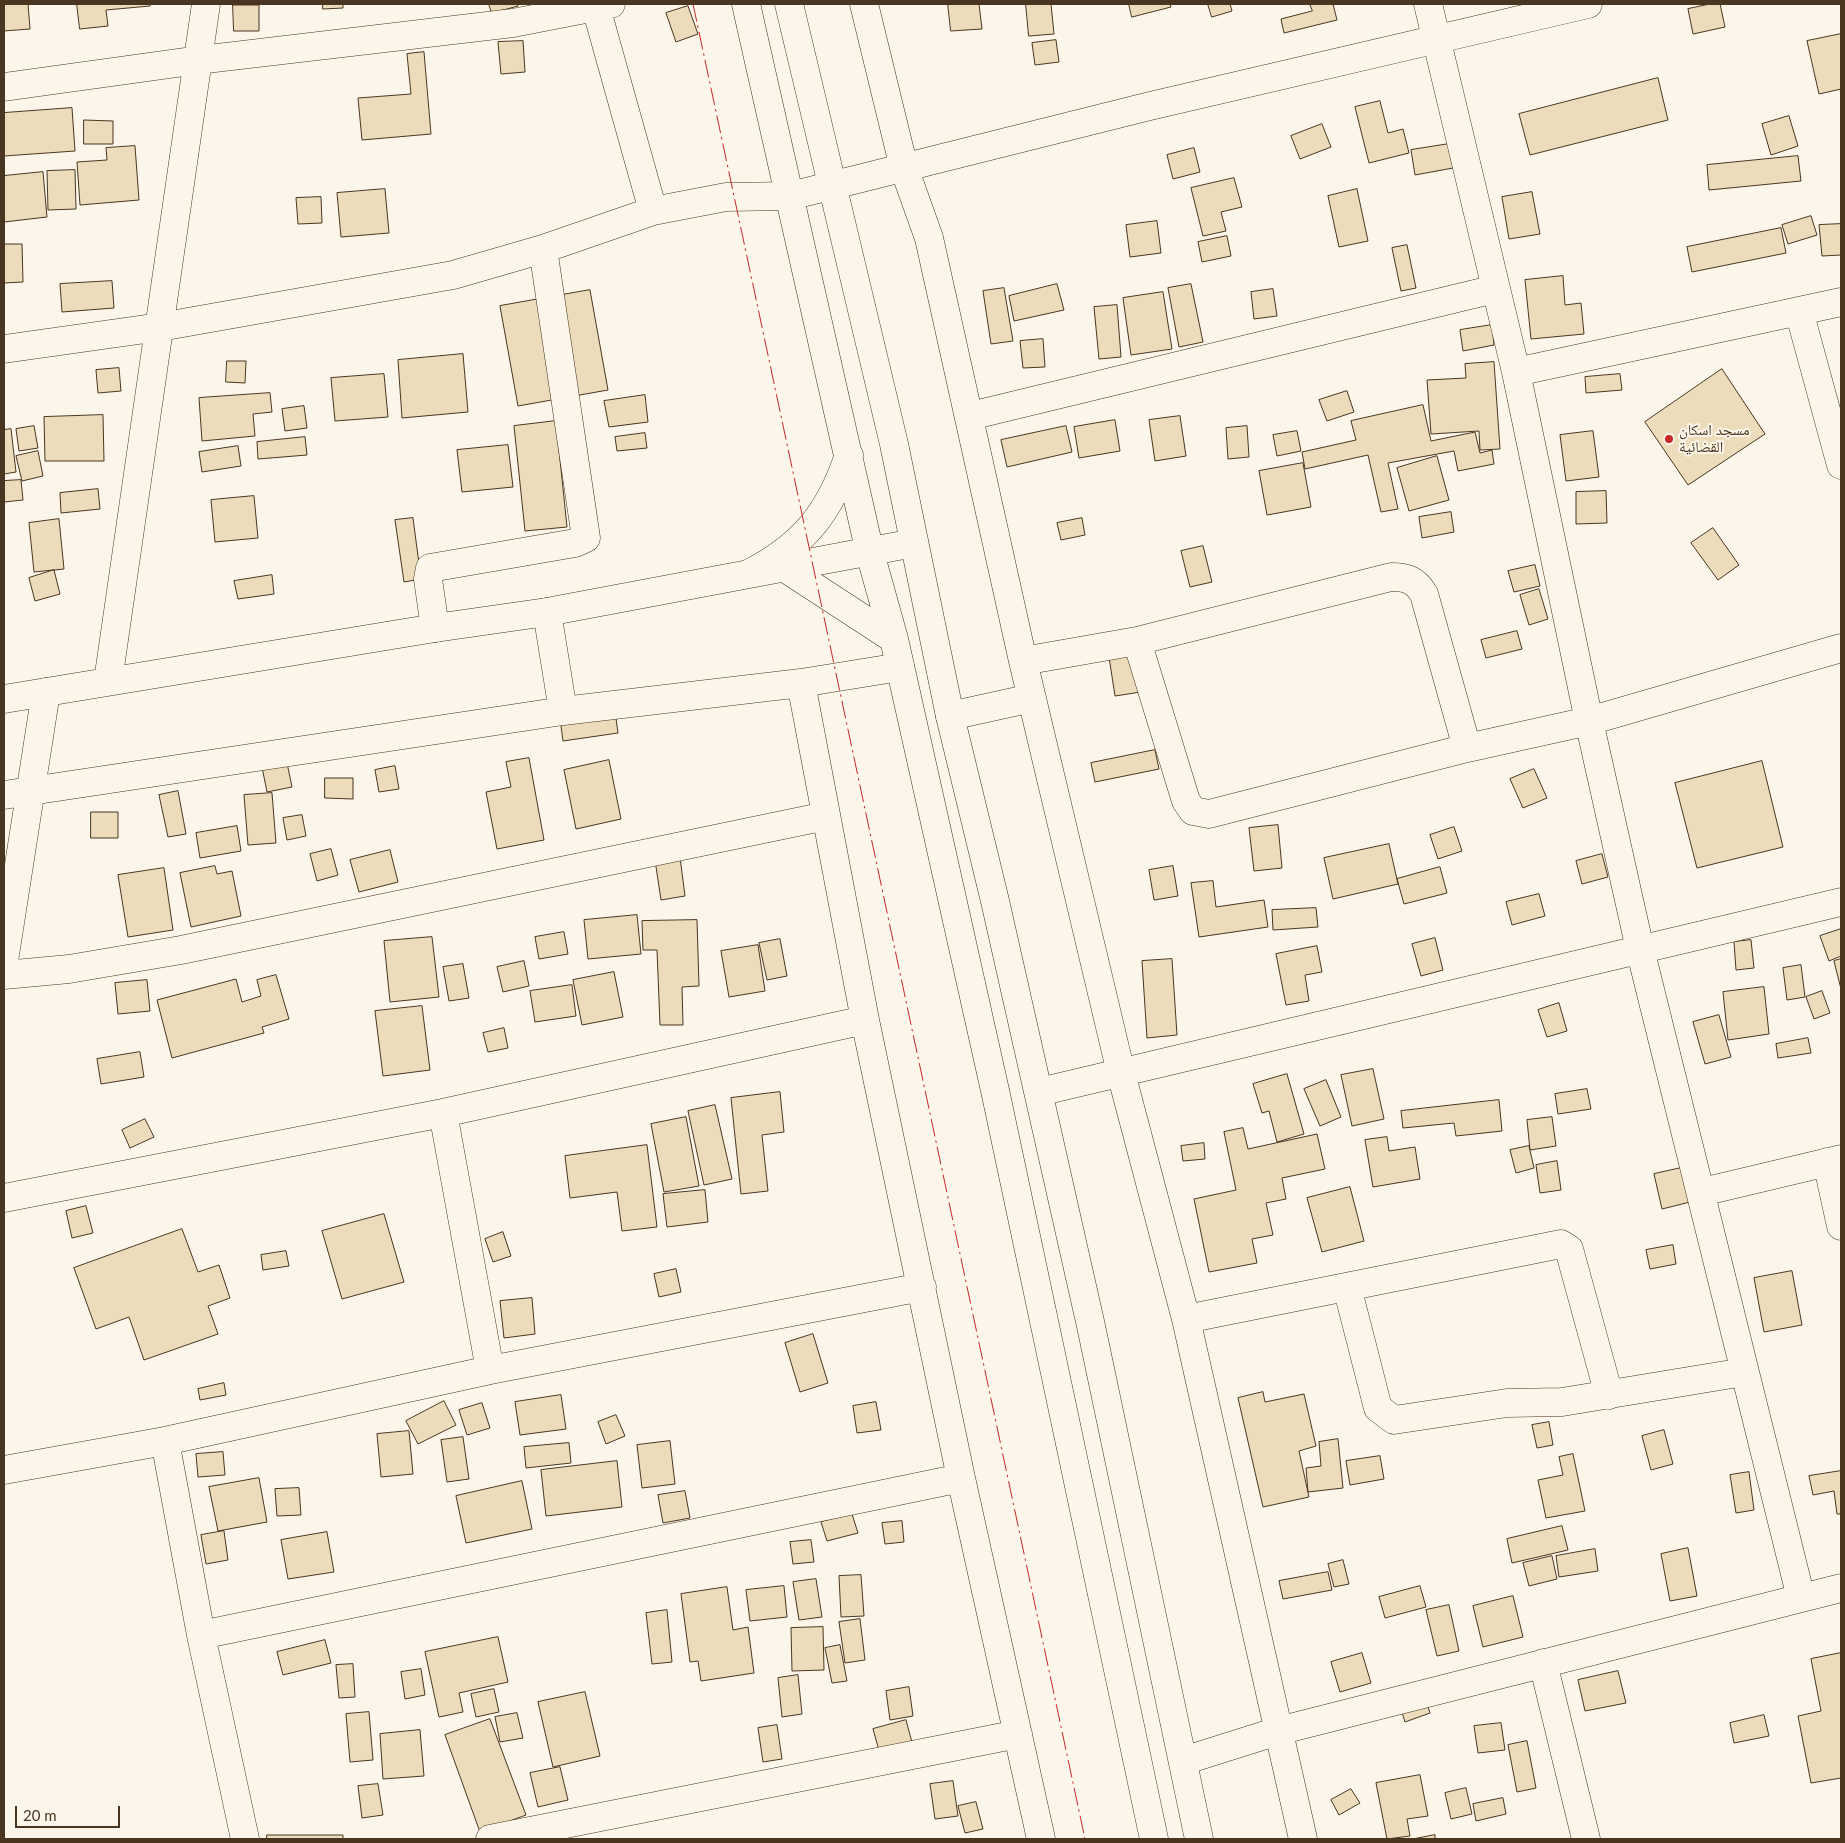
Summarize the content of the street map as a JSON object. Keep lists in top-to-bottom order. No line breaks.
{"places":["مسجد اسكان القضائية"],"scale_bar":"20 m"}
